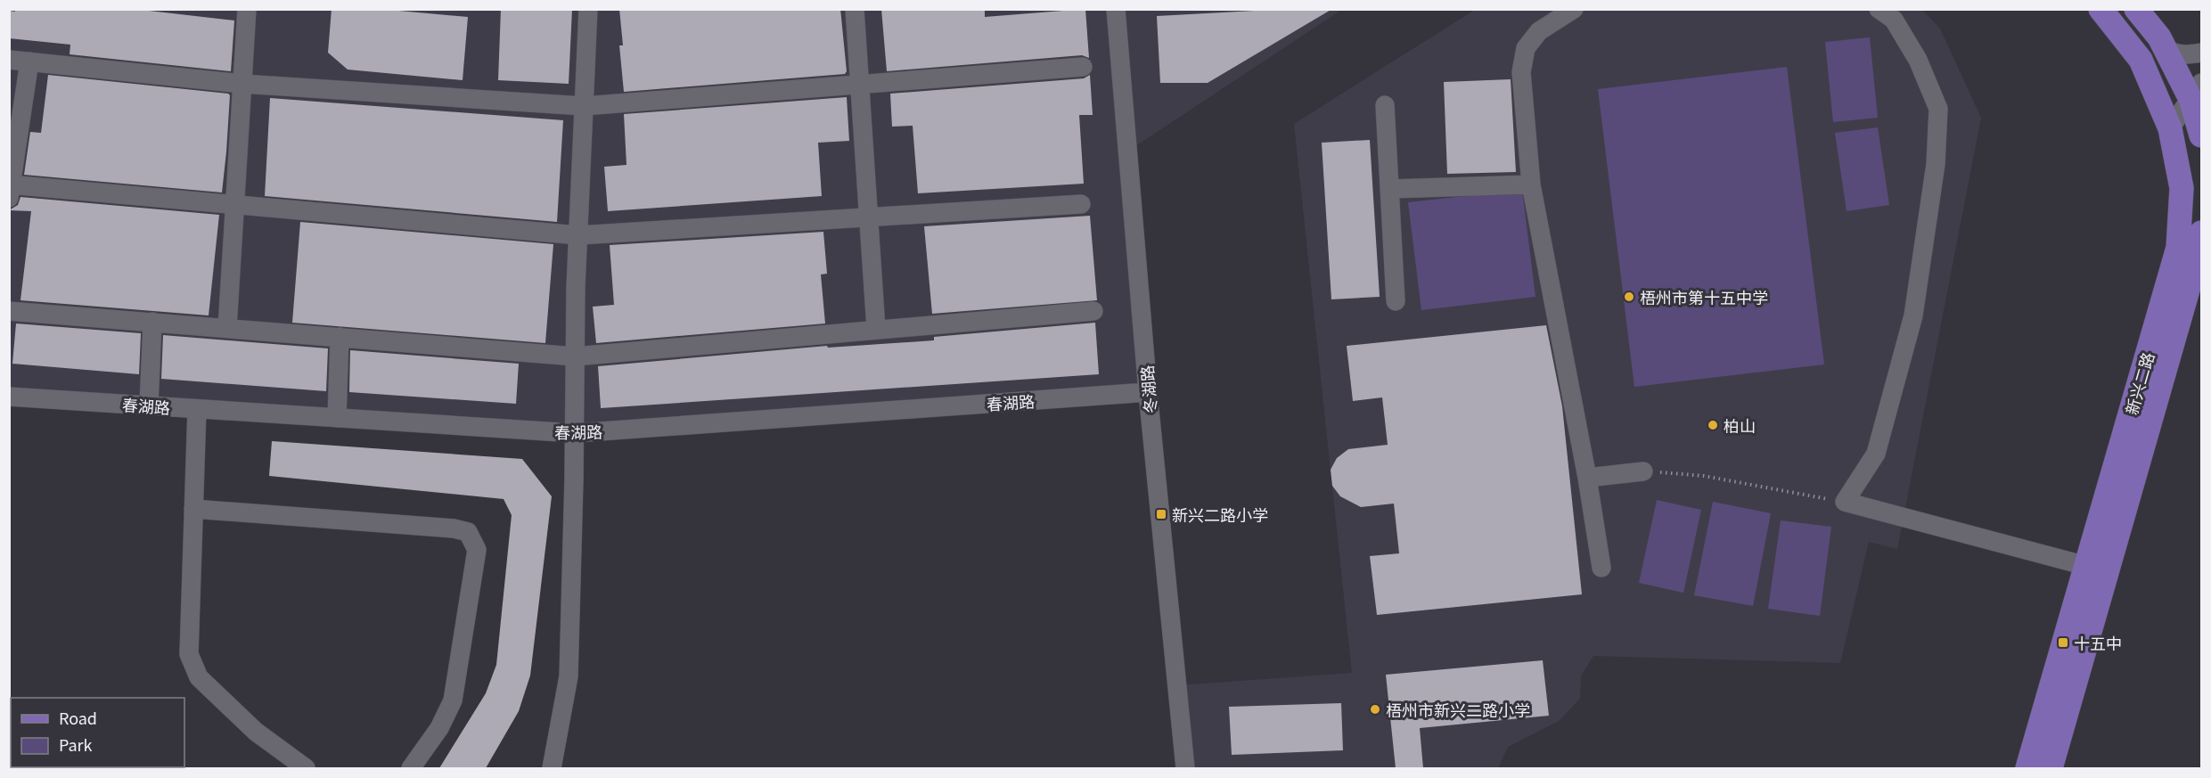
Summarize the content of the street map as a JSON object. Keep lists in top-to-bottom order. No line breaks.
{"streets":{"main road":["新兴二路"],"street":["冬湖路","春湖路"]},"crossings":[["冬湖路","春湖路"]],"places":{"other":["梧州市第十五中学","柏山","梧州市新兴二路小学"],"transit":["新兴二路小学","十五中"]},"legend":["Road","Park"]}
